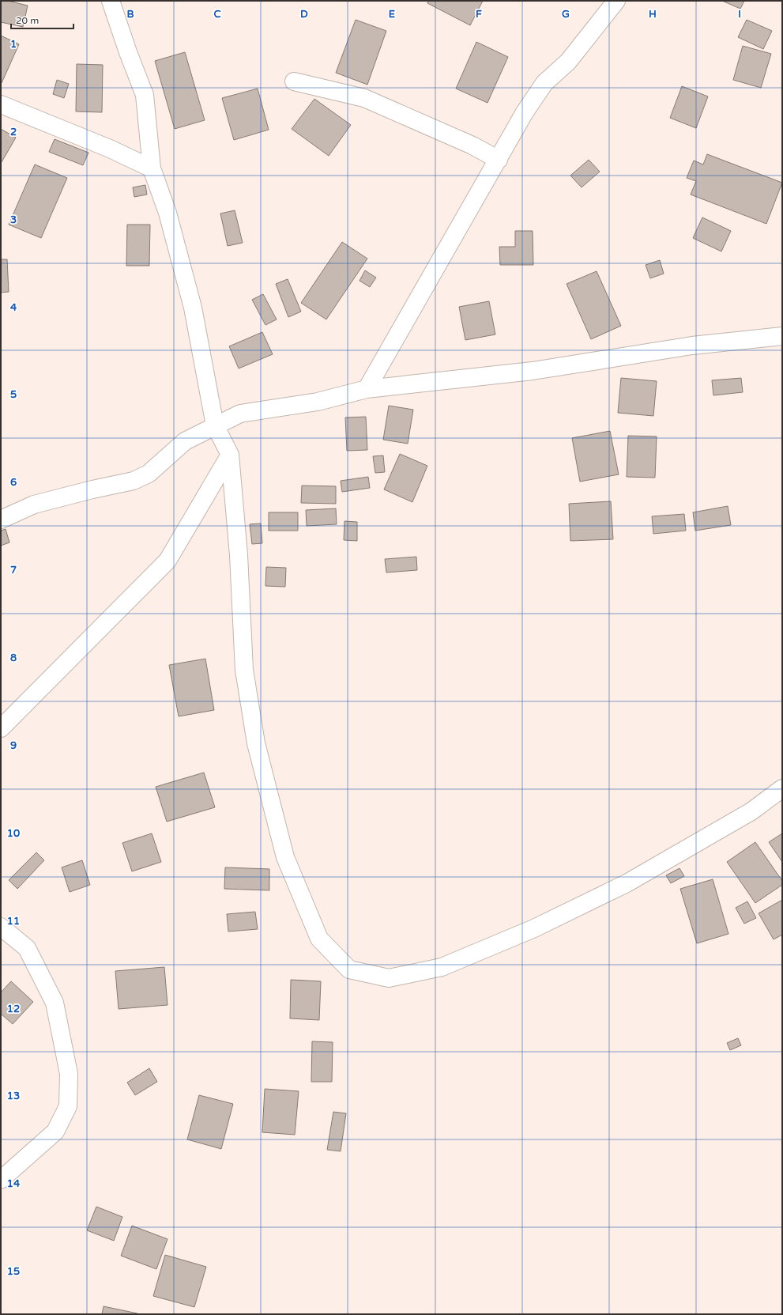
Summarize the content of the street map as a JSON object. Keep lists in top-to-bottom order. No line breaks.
{"scale_bar":"20 m","grid":{"columns":["B","C","D","E","F","G","H","I"],"rows":["1","2","3","4","5","6","7","8","9","10","11","12","13","14","15"]}}
